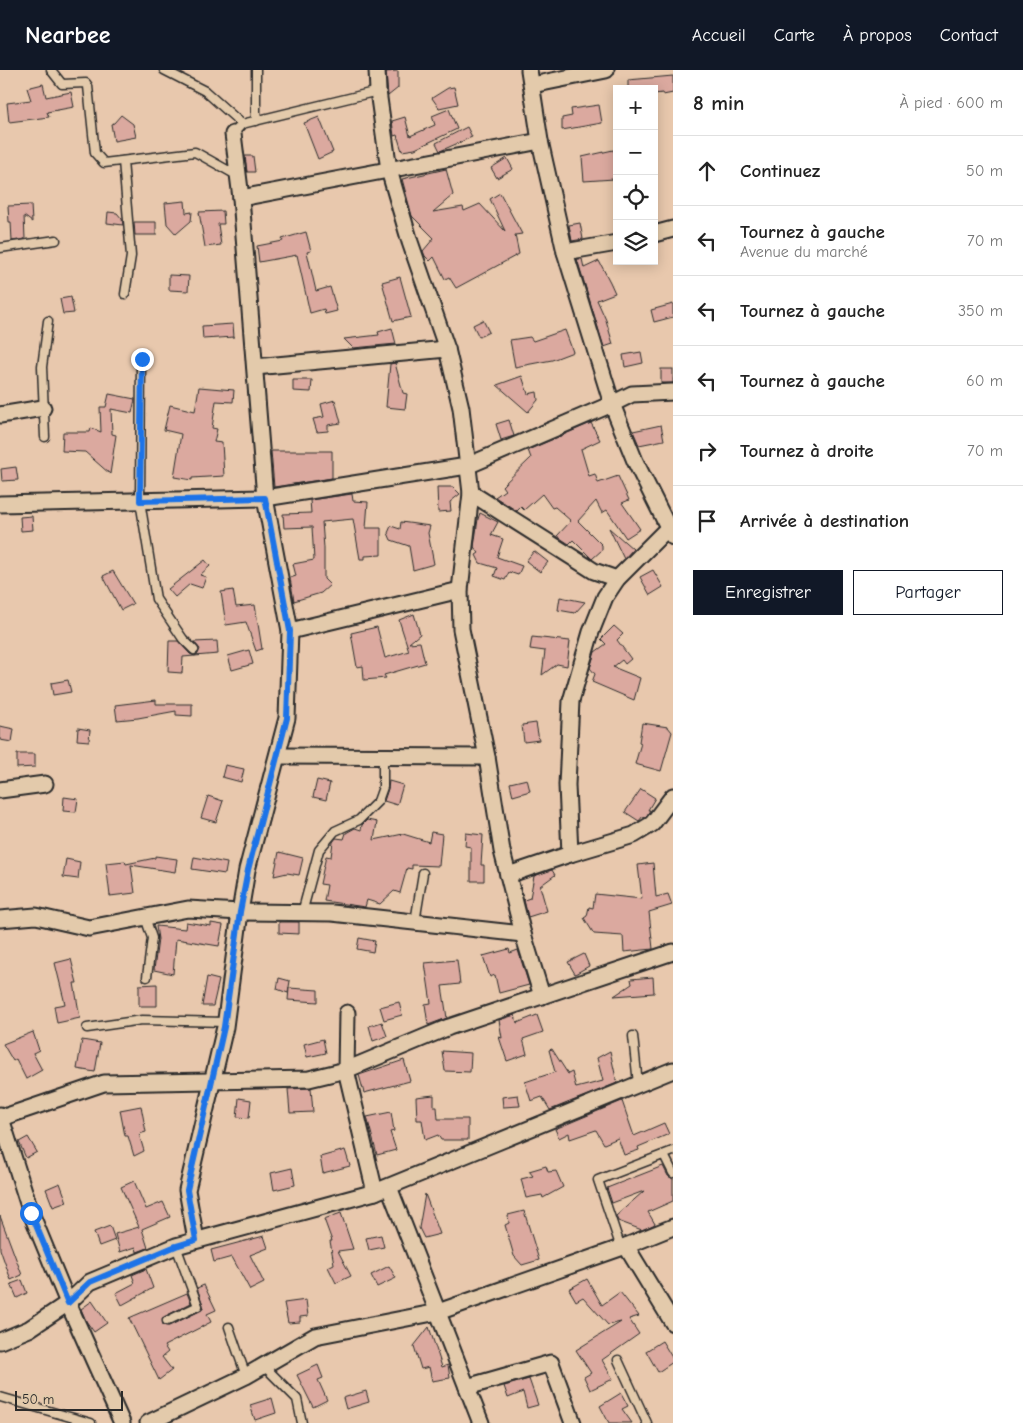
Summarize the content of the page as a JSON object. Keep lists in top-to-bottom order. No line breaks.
{"scale_bar":"50 m","page":{"header":"Nearbee","nav":["Accueil","Carte","À propos","Contact"],"heading":["8 min","À pied · 600 m"],"map_buttons":["+","−"],"list":[["Continuez","50 m"],["Tournez à gauche","Avenue du marché","70 m"],["Tournez à gauche","350 m"],["Tournez à gauche","60 m"],["Tournez à droite","70 m"],"Arrivée à destination"],"buttons":["Enregistrer","Partager"],"scale":"50 m"}}
